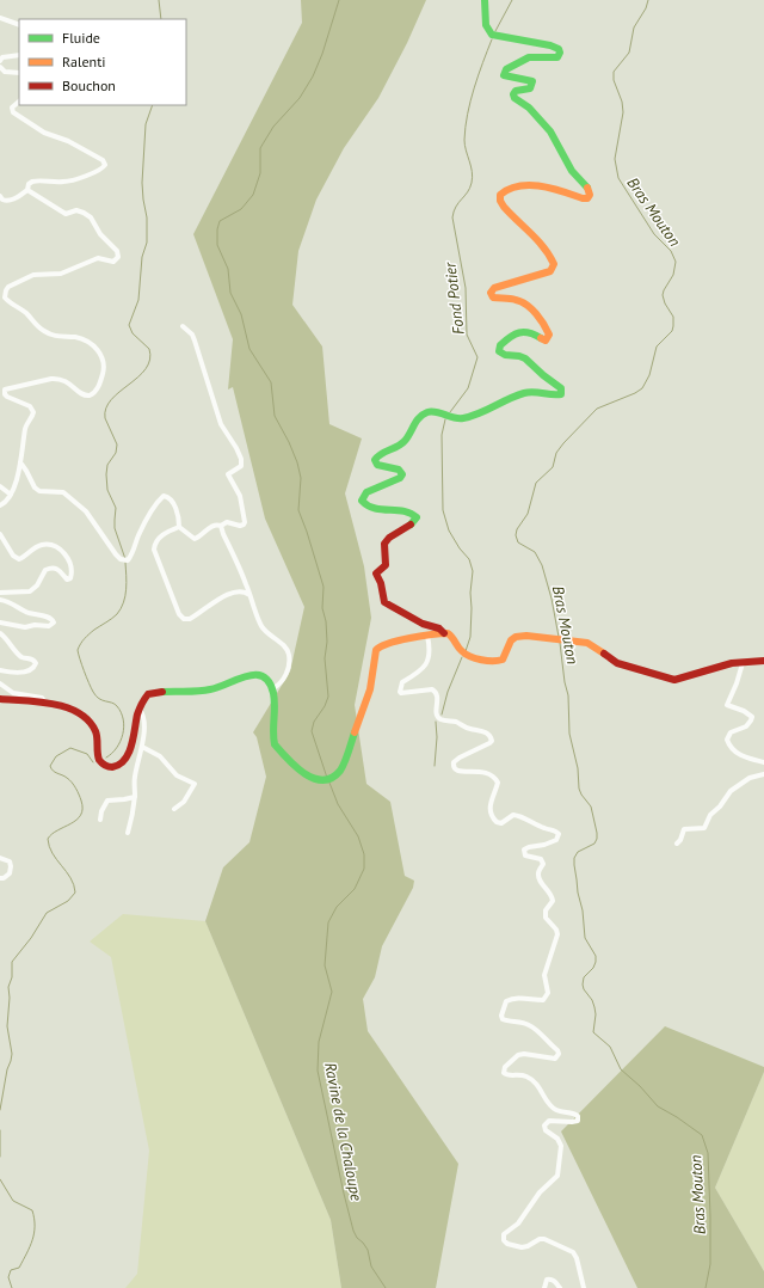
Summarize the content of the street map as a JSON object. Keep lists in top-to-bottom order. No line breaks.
{"water":["Bras Mouton","Fond Potier","Ravine de la Chaloupe"],"legend":["Fluide","Ralenti","Bouchon"]}
